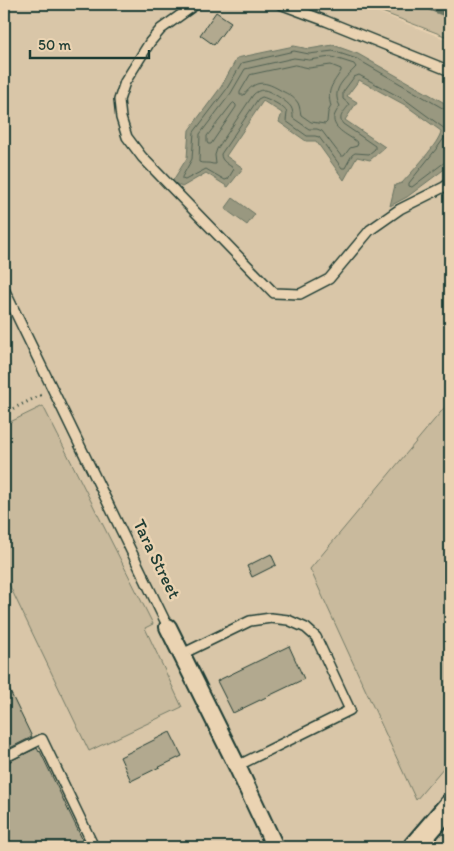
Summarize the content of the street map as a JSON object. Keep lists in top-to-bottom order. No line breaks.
{"streets":{"street":["Tara Street"]},"scale_bar":"50 m"}
